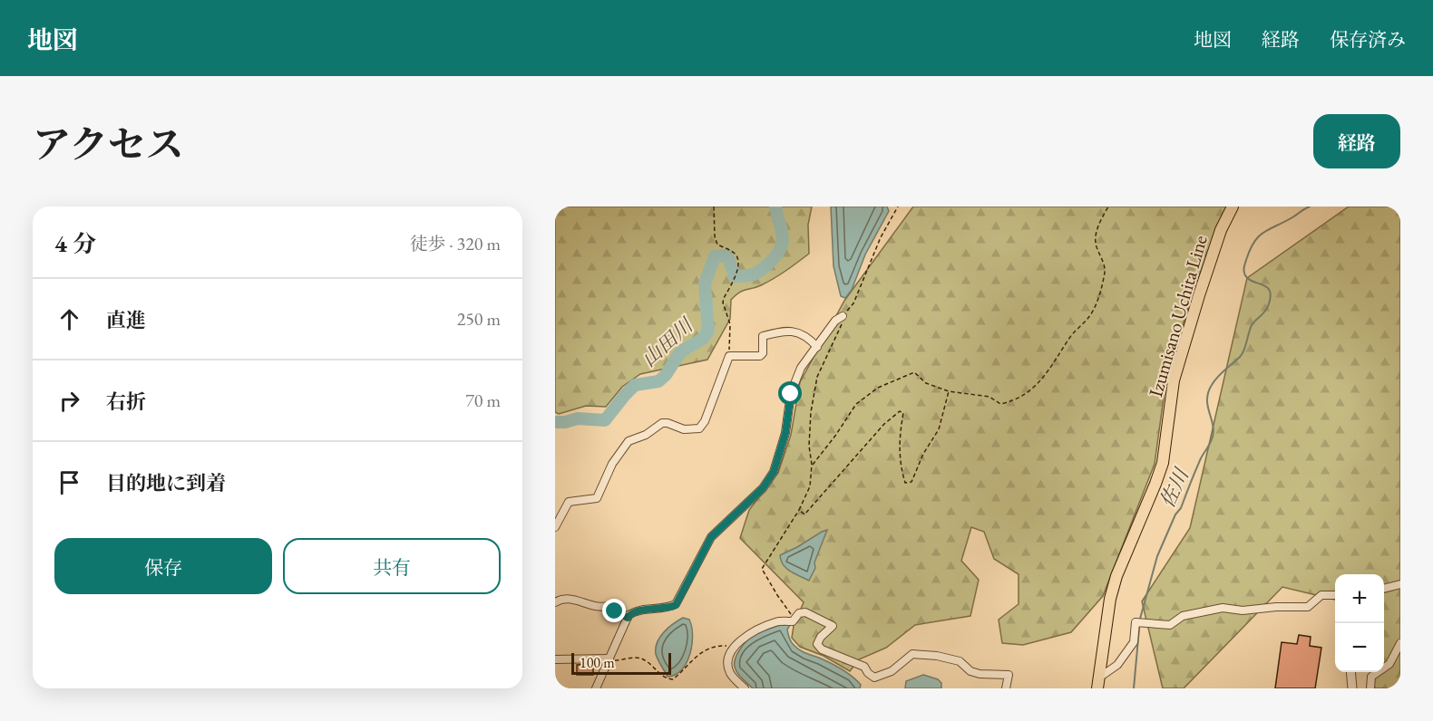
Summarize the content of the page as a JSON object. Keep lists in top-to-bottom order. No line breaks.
{"streets":{"main road":["Izumisano Uchita Line"]},"water":["山田川","佐川"],"scale_bar":"100 m","page":{"header":"地図","nav":["地図","経路","保存済み"],"title":"アクセス","buttons":["経路",["保存","共有"]],"heading":["4 分","徒歩 · 320 m"],"list":[["直進","250 m"],["右折","70 m"],"目的地に到着"],"map_buttons":["+","−"],"scale":"100 m"}}
